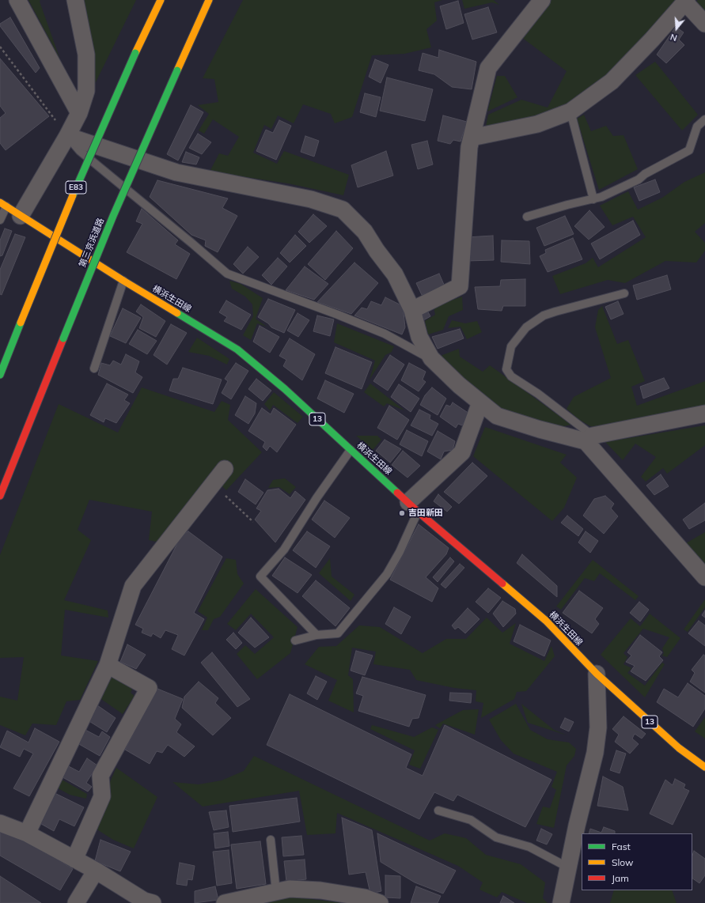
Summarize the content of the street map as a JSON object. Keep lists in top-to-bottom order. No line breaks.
{"streets":{"main road":["E83","第三京浜道路","横浜生田線","13"]},"places":["吉田新田"],"legend":["Fast","Slow","Jam"],"north":"bottom"}
